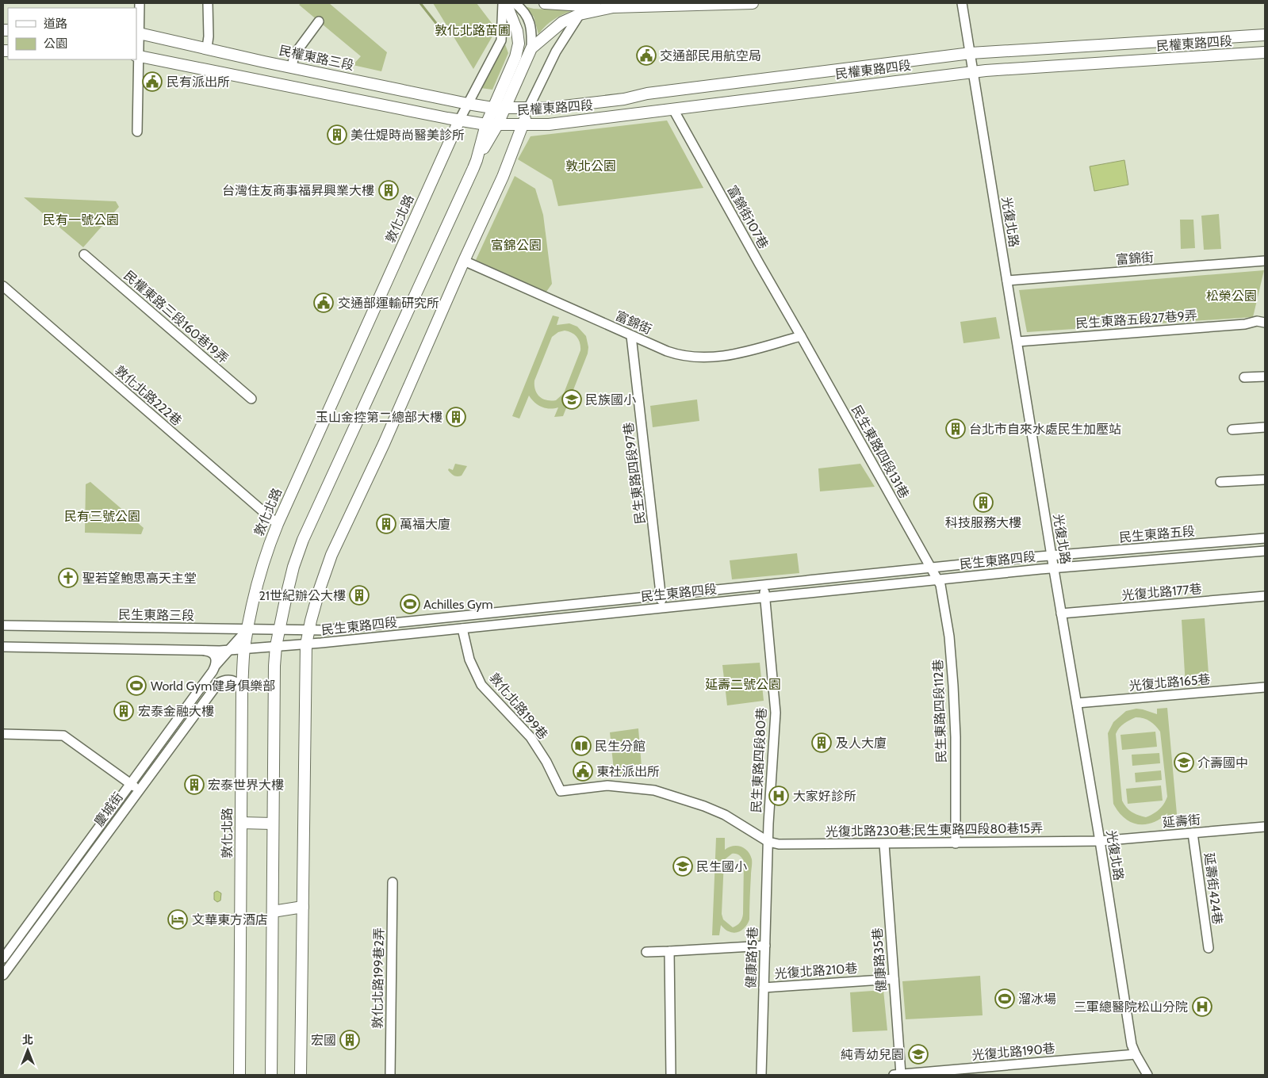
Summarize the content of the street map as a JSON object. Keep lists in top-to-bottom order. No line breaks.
{"streets":{"main road":["民權東路四段","民權東路三段","敦化北路"],"street":["富錦街107巷","光復北路","富錦街","民權東路三段160巷19弄","民生東路五段27巷9弄","敦化北路222巷","民生東路四段131巷","民生東路四段97巷","民生東路五段","民生東路四段","光復北路177巷","民生東路三段","光復北路165巷","敦化北路199巷","民生東路四段112巷","民生東路四段80巷","慶城街","延壽街","光復北路230巷;民生東路四段80巷15弄","延壽街424巷","健康路15巷","健康路35巷","光復北路210巷","敦化北路199巷2弄","光復北路190巷"]},"crossings":[["民權東路四段","民權東路三段"],["民權東路四段","富錦街107巷"],["民權東路四段","光復北路"],["民權東路三段","敦化北路"],["富錦街107巷","富錦街"],["富錦街107巷","民生東路四段131巷"],["敦化北路","敦化北路222巷"],["敦化北路","民生東路三段"],["敦化北路","慶城街"],["光復北路","富錦街"],["光復北路","民生東路五段27巷9弄"],["光復北路","民生東路五段"],["光復北路","民生東路四段"],["光復北路","光復北路177巷"],["光復北路","光復北路165巷"],["光復北路","延壽街"],["光復北路","光復北路230巷;民生東路四段80巷15弄"],["光復北路","光復北路190巷"],["富錦街","民生東路四段131巷"],["富錦街","民生東路四段97巷"],["民生東路四段131巷","民生東路四段"],["民生東路四段131巷","民生東路四段112巷"],["民生東路四段97巷","民生東路四段"],["民生東路五段","民生東路四段"],["民生東路四段","民生東路三段"],["民生東路四段","敦化北路199巷"],["民生東路四段","民生東路四段112巷"],["民生東路四段","民生東路四段80巷"],["民生東路三段","慶城街"],["敦化北路199巷","民生東路四段80巷"],["敦化北路199巷","光復北路230巷;民生東路四段80巷15弄"],["敦化北路199巷","健康路15巷"],["民生東路四段112巷","光復北路230巷;民生東路四段80巷15弄"],["民生東路四段80巷","光復北路230巷;民生東路四段80巷15弄"],["民生東路四段80巷","健康路15巷"],["延壽街","光復北路230巷;民生東路四段80巷15弄"],["延壽街","延壽街424巷"],["光復北路230巷;民生東路四段80巷15弄","健康路15巷"],["光復北路230巷;民生東路四段80巷15弄","健康路35巷"],["健康路15巷","光復北路210巷"],["健康路35巷","光復北路210巷"],["健康路35巷","光復北路190巷"]],"parks":["敦化北路苗圃","敦北公園","民有一號公園","富錦公園","松榮公園","民有三號公園","延壽二號公園"],"places":{"public building":["交通部民用航空局","民有派出所","交通部運輸研究所","東社派出所"],"building":["美仕媞時尚醫美診所","台灣住友商事福昇興業大樓","玉山金控第二總部大樓","台北市自來水處民生加壓站","科技服務大樓","萬福大廈","21世紀辦公大樓","宏泰金融大樓","及人大廈","宏泰世界大樓","宏國"],"school or university":["民族國小","介壽國中","民生國小","純青幼兒園"],"church":["聖若望鮑思高天主堂"],"sports":["Achilles Gym","World Gym健身俱樂部","溜冰場"],"library":["民生分館"],"hospital":["大家好診所","三軍總醫院松山分院"],"hotel":["文華東方酒店"]},"legend":["道路","公園"],"north":"top"}
